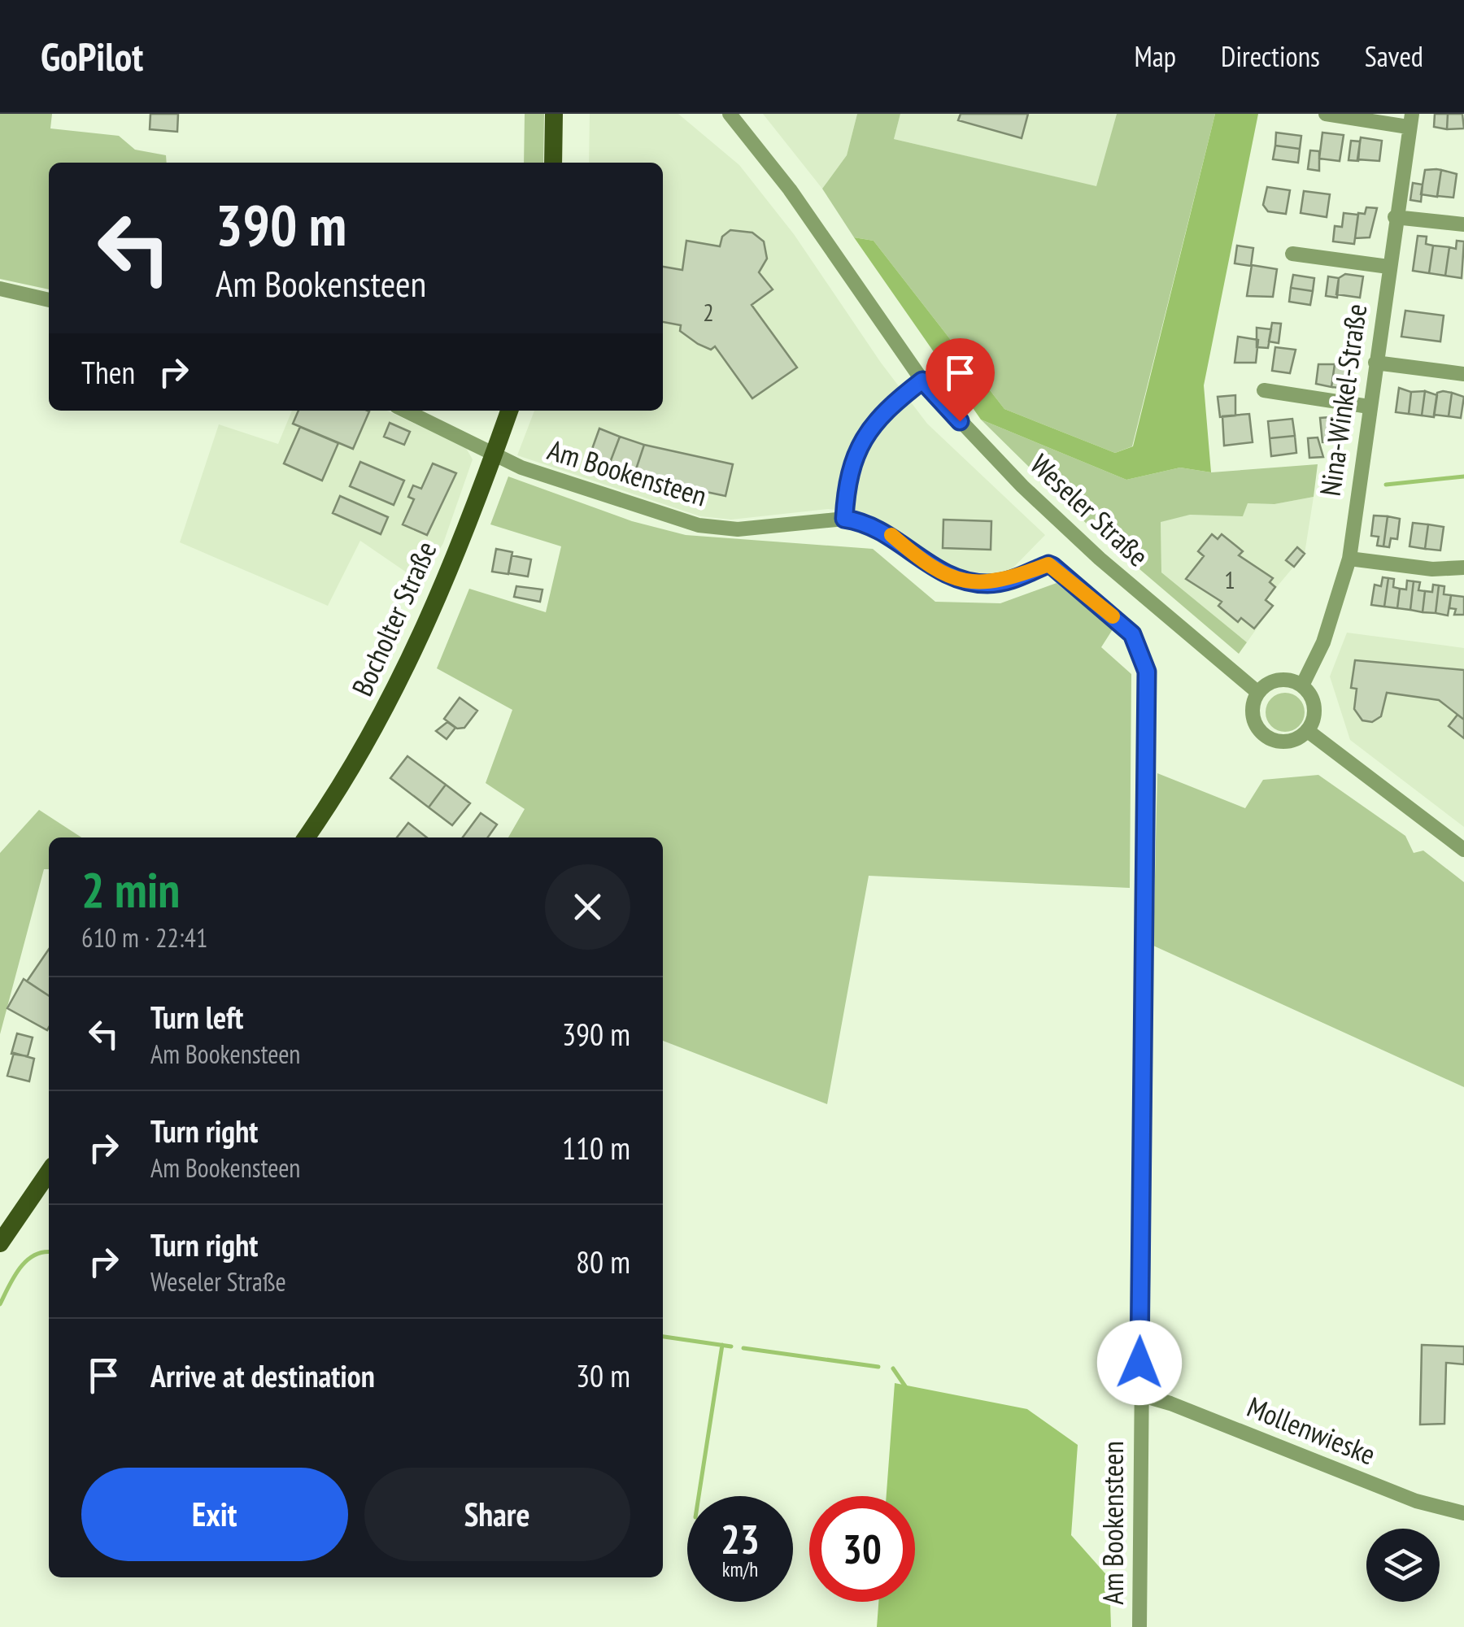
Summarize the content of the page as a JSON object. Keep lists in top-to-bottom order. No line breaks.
{"streets":{"main road":["Bocholter Straße"],"street":["Nina-Winkel-Straße","Am Bookensteen","Weseler Straße","Mollenwieske"]},"crossings":[["Nina-Winkel-Straße","Weseler Straße"],["Am Bookensteen","Bocholter Straße"],["Am Bookensteen","Mollenwieske"]],"house_numbers":["2","1"],"page":{"header":"GoPilot","nav":["Map","Directions","Saved"],"turn":["390 m","Am Bookensteen"],"then":"Then","heading":["2 min","610 m · 22:41"],"list":[{"name":"Turn left","note":"Am Bookensteen","value":"390 m"},{"name":"Turn right","note":"Am Bookensteen","value":"110 m"},{"name":"Turn right","note":"Weseler Straße","value":"80 m"},{"name":"Arrive at destination","value":"30 m"}],"buttons":["Exit","Share"],"speed":"23 km/h","limit":"30"}}
